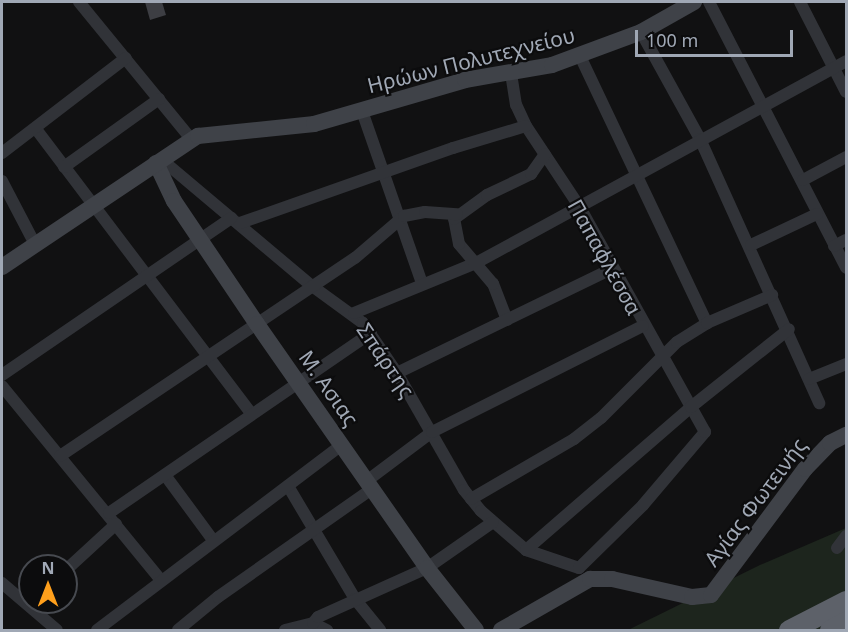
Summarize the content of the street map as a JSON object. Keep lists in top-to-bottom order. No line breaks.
{"streets":{"street":["Ηρώων Πολυτεχνείου","Παπαφλέσσα","Σπάρτης","Μ. Ασιας","Αγίας Φωτεινής"]},"crossings":[["Ηρώων Πολυτεχνείου","Παπαφλέσσα"],["Ηρώων Πολυτεχνείου","Σπάρτης"],["Ηρώων Πολυτεχνείου","Μ. Ασιας"],["Παπαφλέσσα","Σπάρτης"],["Σπάρτης","Μ. Ασιας"]],"scale_bar":"100 m","north":"top"}
